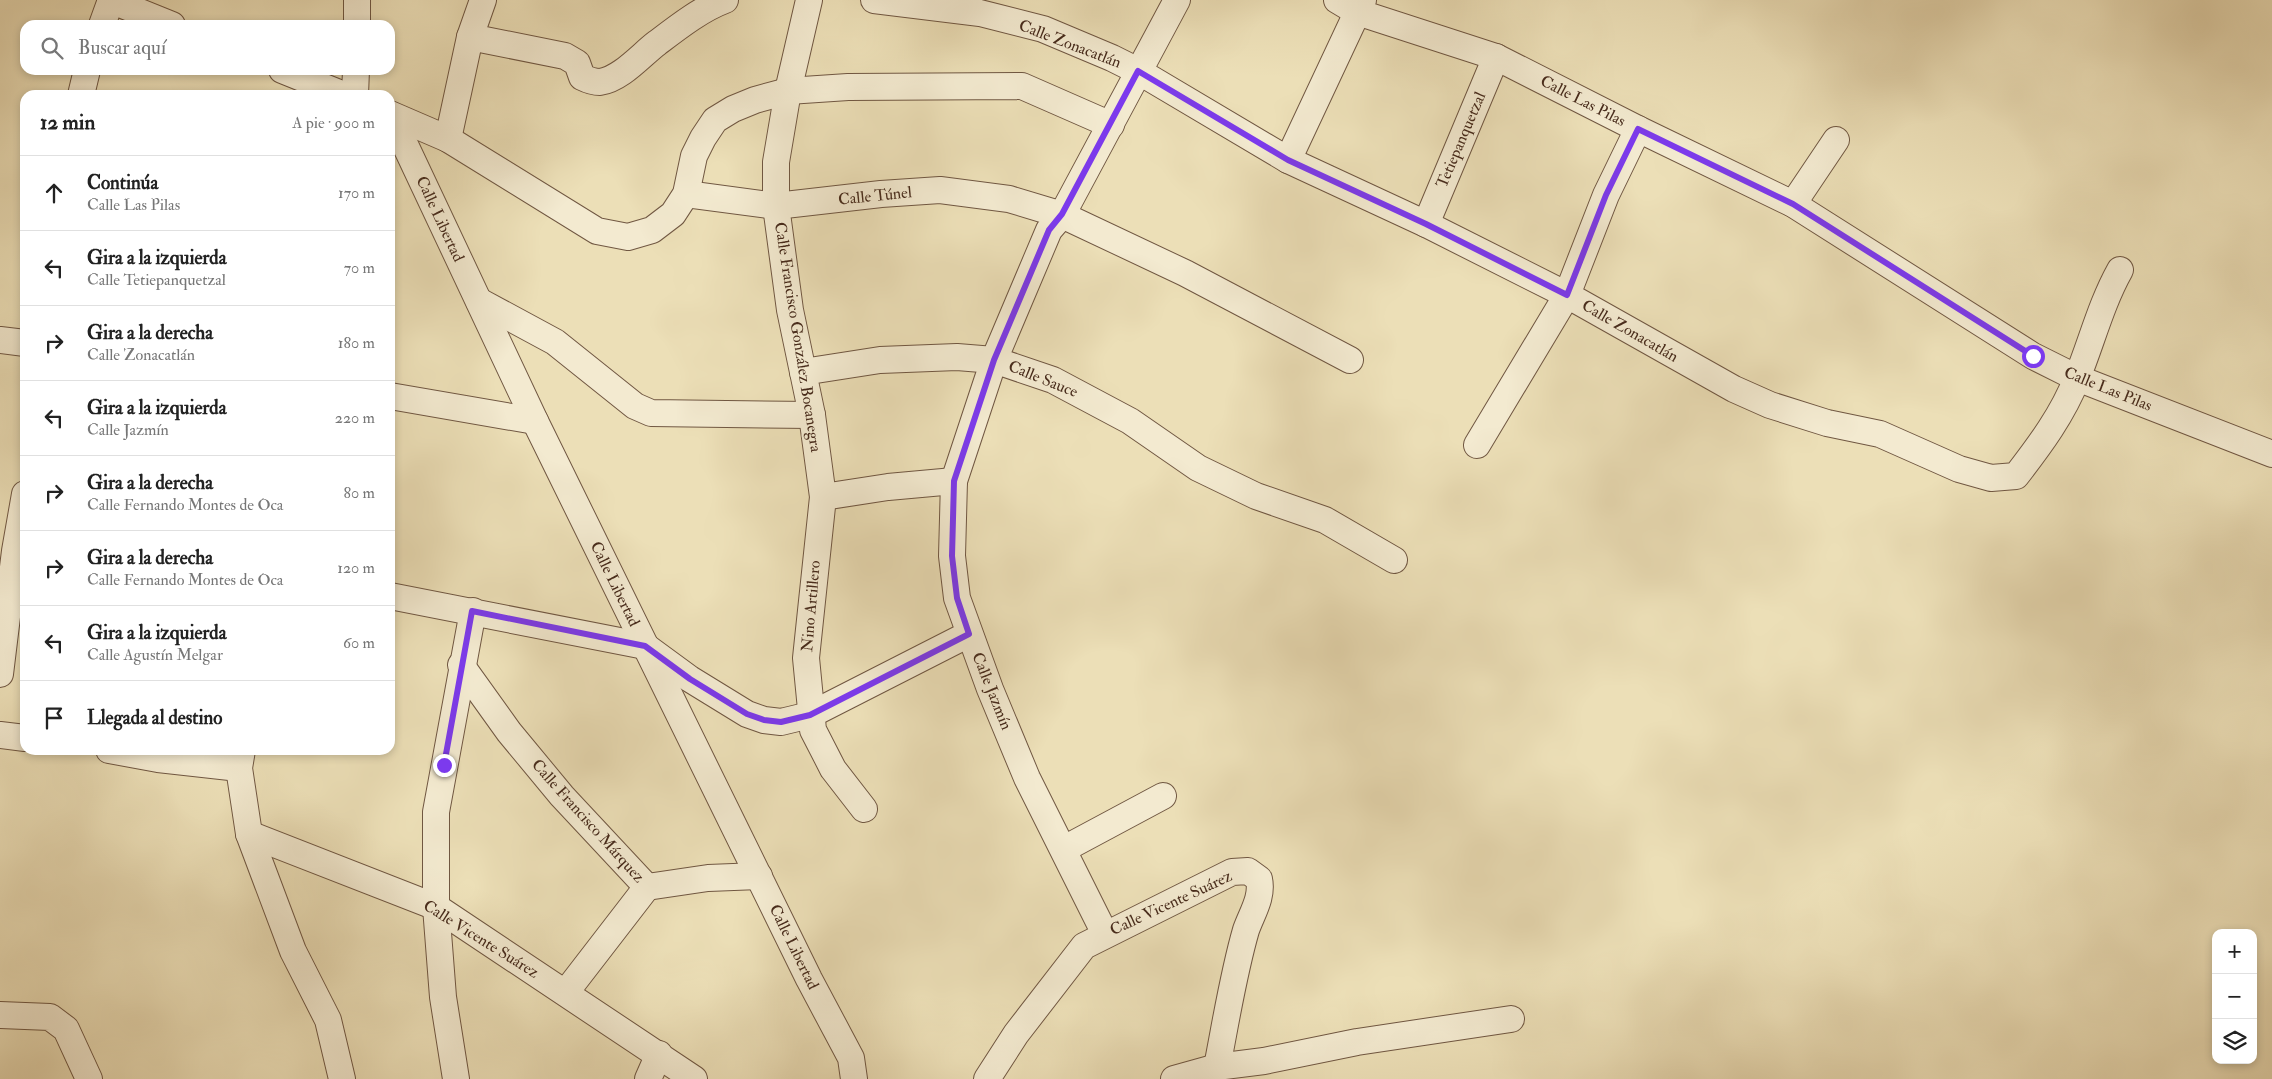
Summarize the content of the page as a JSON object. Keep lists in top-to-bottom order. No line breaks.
{"streets":{"street":["Calle Zonacatlán","Calle Las Pilas","Tetiepanquetzal","Calle Túnel","Calle Libertad","Calle Francisco González Bocanegra","Calle Sauce","Nino Artillero","Calle Jazmín","Calle Francisco Márquez","Calle Vicente Suárez"]},"crossings":[["Calle Zonacatlán","Calle Las Pilas"],["Calle Zonacatlán","Tetiepanquetzal"],["Calle Zonacatlán","Calle Jazmín"],["Calle Las Pilas","Tetiepanquetzal"],["Calle Túnel","Calle Francisco González Bocanegra"],["Calle Túnel","Calle Jazmín"],["Calle Libertad","Calle Francisco Márquez"],["Calle Francisco González Bocanegra","Calle Sauce"],["Calle Francisco González Bocanegra","Nino Artillero"],["Calle Sauce","Calle Jazmín"],["Calle Jazmín","Calle Vicente Suárez"]],"page":{"search":"Buscar aquí","heading":["12 min","A pie · 900 m"],"list":[["Continúa","Calle Las Pilas","170 m"],["Gira a la izquierda","Calle Tetiepanquetzal","70 m"],["Gira a la derecha","Calle Zonacatlán","180 m"],["Gira a la izquierda","Calle Jazmín","220 m"],["Gira a la derecha","Calle Fernando Montes de Oca","80 m"],["Gira a la derecha","Calle Fernando Montes de Oca","120 m"],["Gira a la izquierda","Calle Agustín Melgar","60 m"],"Llegada al destino"],"map_buttons":["+","−"]}}
